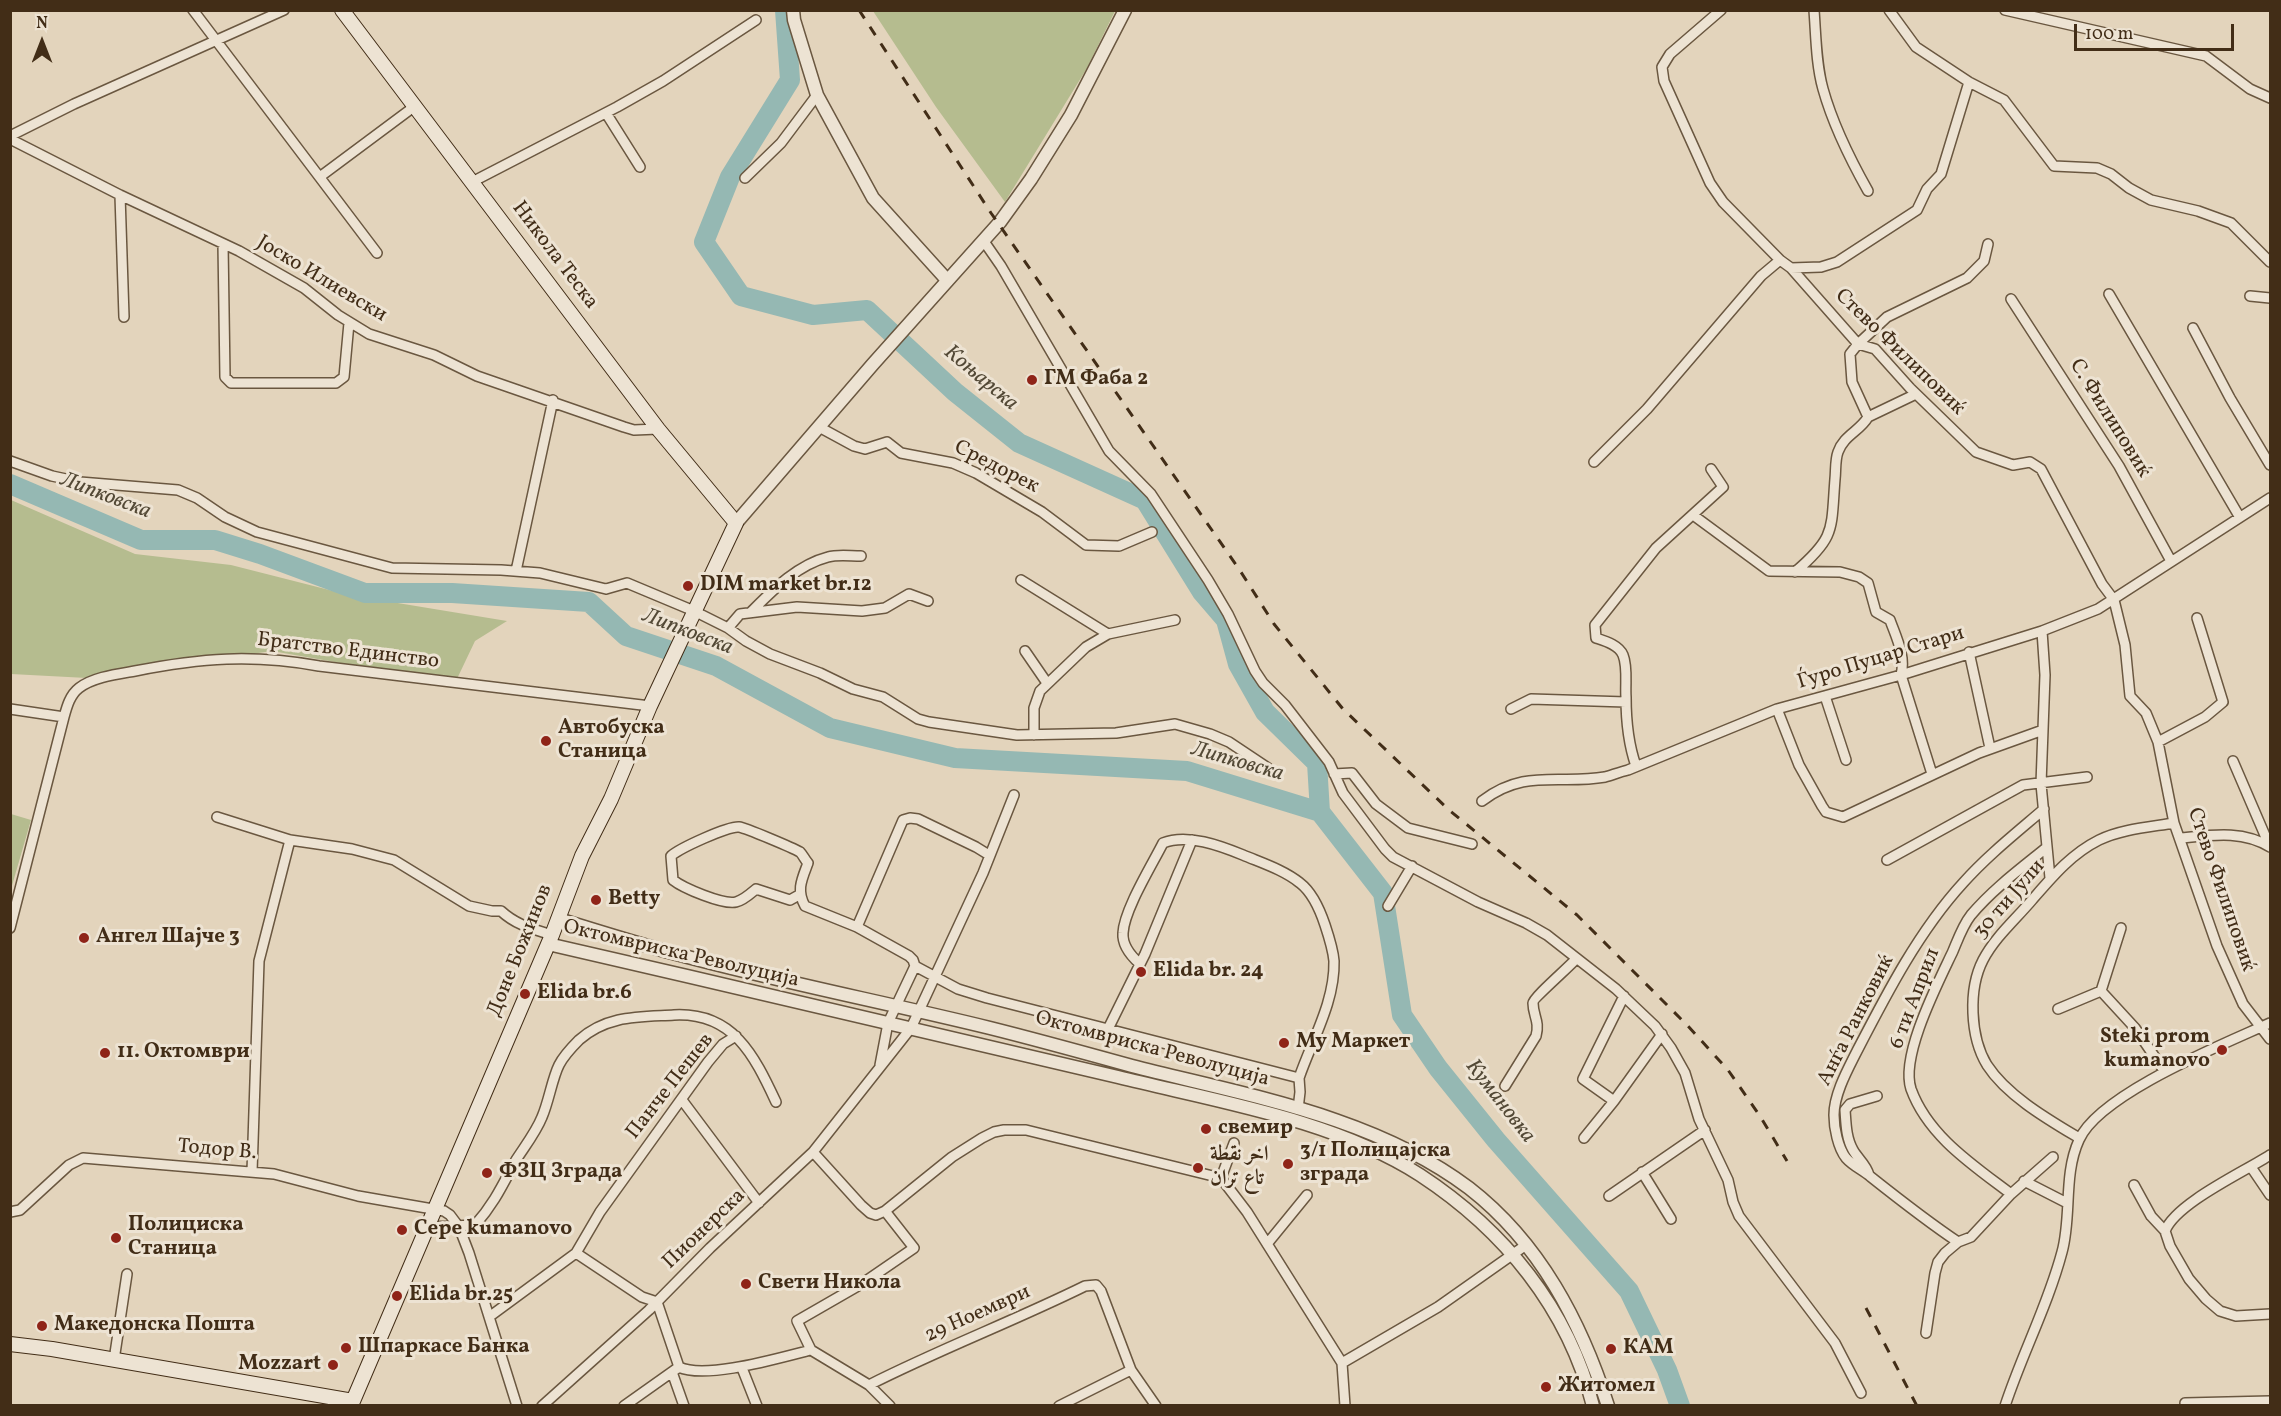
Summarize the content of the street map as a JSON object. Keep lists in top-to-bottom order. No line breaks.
{"streets":{"main road":["Никола Теска","Доне Божинов"],"street":["Јоско Илиевски","Стево Филиповиќ","С. Филиповиќ","Средорек","Братство Единство","Ѓуро Пуцар Стари","30 ти Јули","Октомвриска Револуција","6 ти Април","Анѓа Ранковиќ","Панче Пешев","Тодор В.","Пионерска","29 Ноември"]},"crossings":[["Никола Теска","Јоско Илиевски"],["Никола Теска","Доне Божинов"],["Стево Филиповиќ","Ѓуро Пуцар Стари"],["Стево Филиповиќ","30 ти Јули"],["С. Филиповиќ","Ѓуро Пуцар Стари"],["Братство Единство","Доне Божинов"],["Доне Божинов","Октомвриска Револуција"],["Доне Божинов","Тодор В."],["Октомвриска Револуција","Пионерска"]],"water":["Коњарска","Липковска","Кумановка"],"places":["ГМ Фаба 2","DIM market br.12","Автобуска Станица","Betty","Ангел Шајче 3","Elida br. 24","Elida br.6","Му Маркет","Steki prom kumanovo","11. Октомври","свемир","3/1 Полицајска зграда","اخر نقطة تاع تران","ФЗЦ Зграда","Cepe kumanovo","Полициска Станица","Свети Никола","Elida br.25","Македонска Пошта","Шпаркасе Банка","КАМ","Mozzart","Житомел"],"scale_bar":"100 m","north":"top"}
